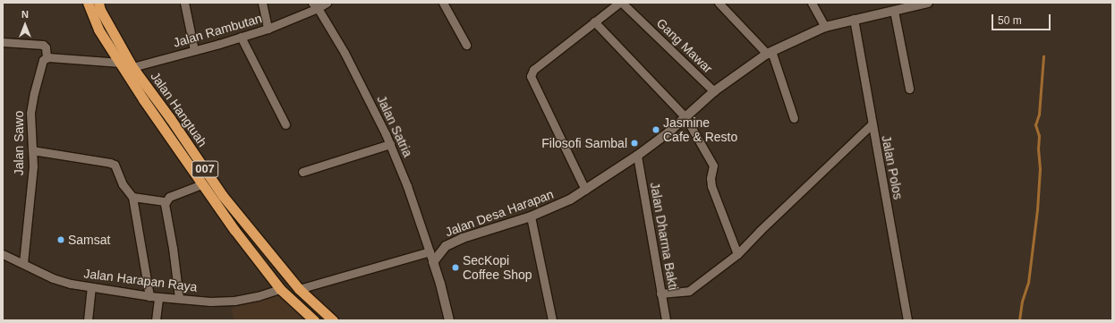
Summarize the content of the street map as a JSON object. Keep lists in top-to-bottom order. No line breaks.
{"streets":{"highway":["Jalan Hangtuah","007"],"street":["Jalan Rambutan","Gang Mawar","Jalan Satria","Jalan Sawo","Jalan Polos","Jalan Desa Harapan","Jalan Dharma Bakti","Jalan Harapan Raya"]},"crossings":[["Jalan Rambutan","Jalan Hangtuah"],["Jalan Rambutan","Jalan Satria"],["Gang Mawar","Jalan Desa Harapan"],["Jalan Hangtuah","Jalan Harapan Raya"],["Jalan Satria","Jalan Desa Harapan"],["Jalan Sawo","Jalan Harapan Raya"],["Jalan Polos","Jalan Desa Harapan"],["Jalan Desa Harapan","Jalan Dharma Bakti"]],"places":["Jasmine Cafe & Resto","Filosofi Sambal","Samsat","SecKopi Coffee Shop"],"scale_bar":"50 m","north":"top"}
